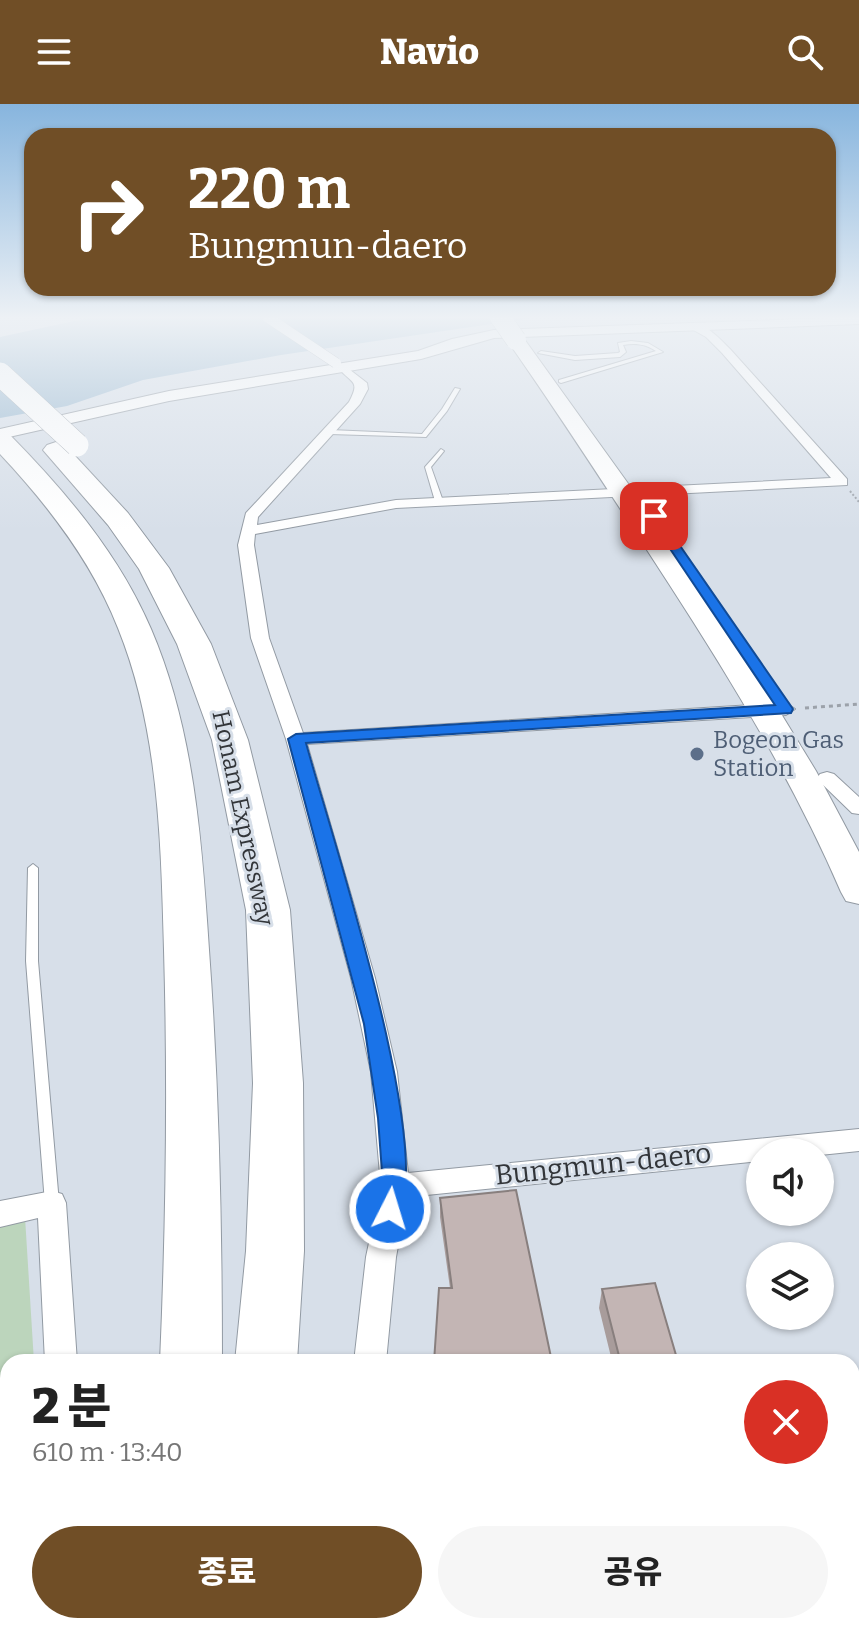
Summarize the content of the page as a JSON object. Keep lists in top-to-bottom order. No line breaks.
{"streets":{"highway":["Honam Expressway"],"street":["Bungmun-daero"]},"places":["Bogeon Gas Station"],"page":{"header":"Navio","turn":["220 m","Bungmun-daero"],"heading":["2 분","610 m · 13:40"],"buttons":["종료","공유"]}}
